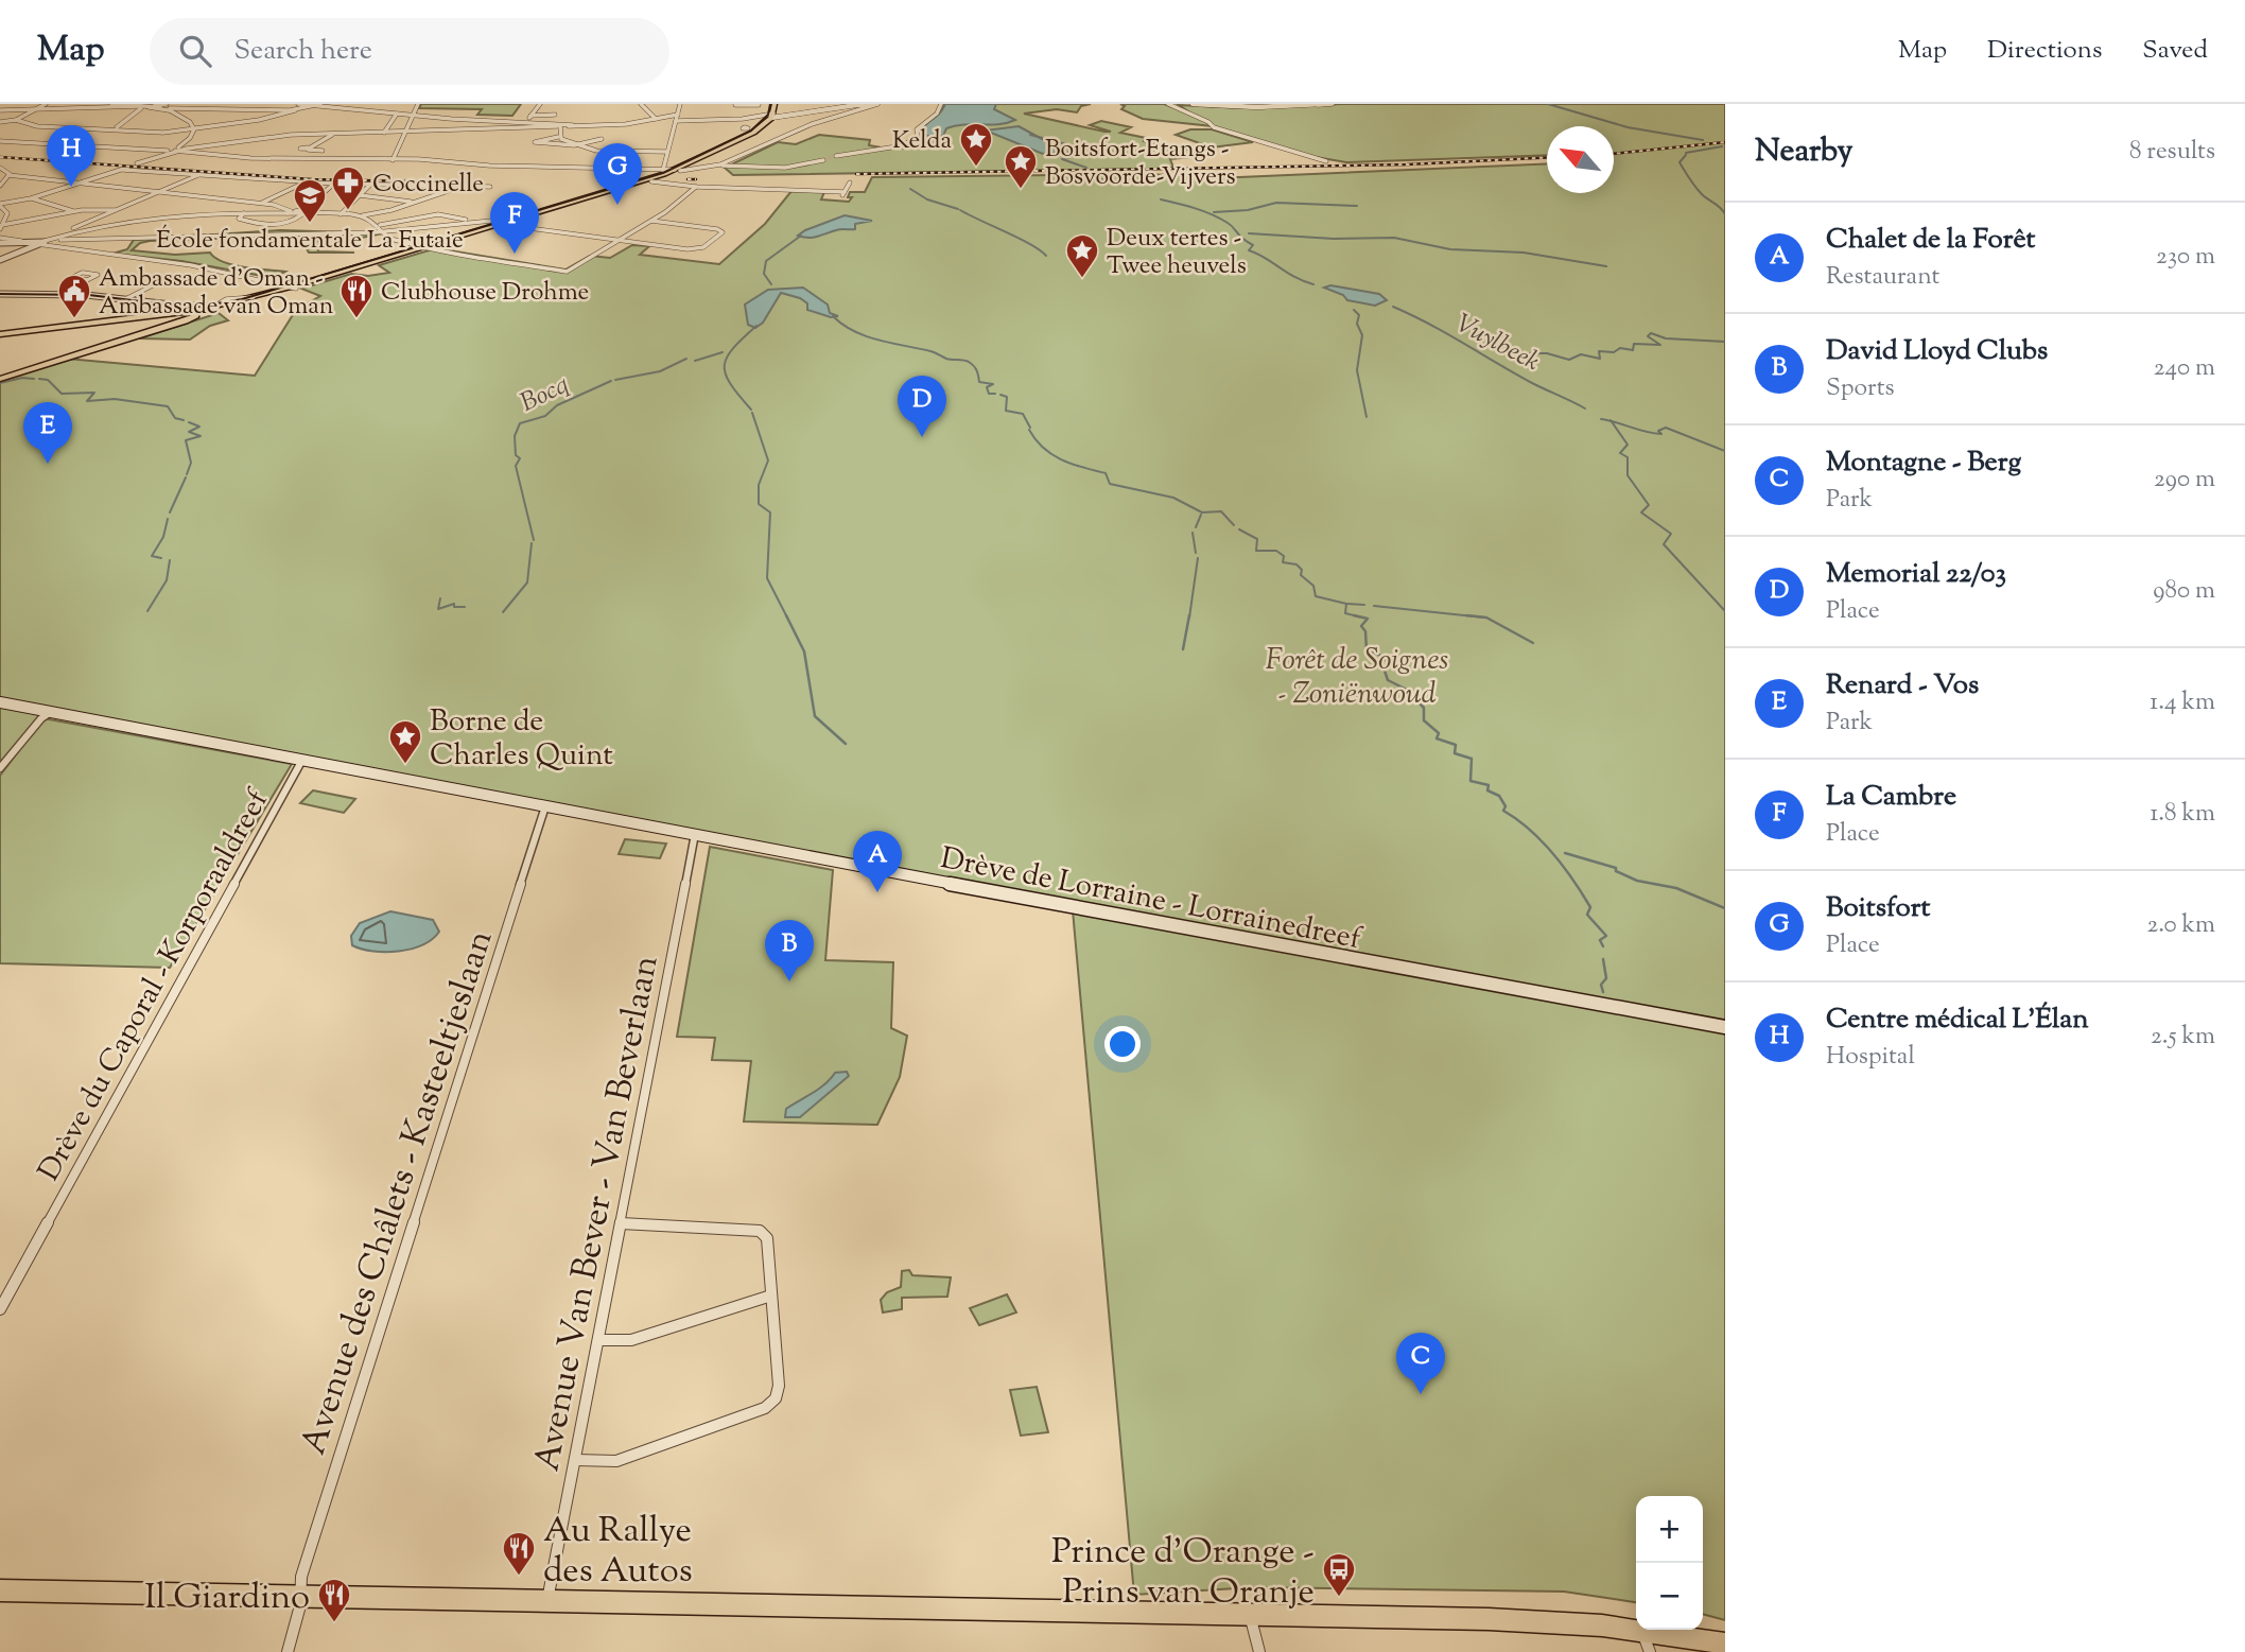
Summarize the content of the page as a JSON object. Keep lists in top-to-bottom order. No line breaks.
{"streets":{"main road":["Drève de Lorraine - Lorrainedreef"],"street":["Drève du Caporal - Korporaaldreef","Avenue des Châlets - Kasteeltjeslaan","Avenue Van Bever - Van Beverlaan"]},"crossings":[["Drève de Lorraine - Lorrainedreef","Drève du Caporal - Korporaaldreef"],["Drève de Lorraine - Lorrainedreef","Avenue des Châlets - Kasteeltjeslaan"],["Drève de Lorraine - Lorrainedreef","Avenue Van Bever - Van Beverlaan"]],"water":["Vuylbeek","Bocq"],"parks":["Forêt de Soignes - Zoniënwoud"],"places":{"place":["Kelda","Boitsfort-Etangs - Bosvoorde-Vijvers","Deux tertes - Twee heuvels","Borne de Charles Quint"],"pharmacy":["Coccinelle"],"school or university":["École fondamentale La Futaie"],"public building":["Ambassade d'Oman - Ambassade van Oman"],"restaurant":["Clubhouse Drohme","Au Rallye des Autos","Il Giardino"],"bus stop":["Prince d'Orange - Prins van Oranje"]},"north":"top left","page":{"header":"Map","search":"Search here","nav":["Map","Directions","Saved"],"heading":["Nearby","8 results"],"pins":["H","G","F","D","E","A","B","C"],"list":[{"mark":"A","name":"Chalet de la Forêt","note":"Restaurant","value":"230 m"},{"mark":"B","name":"David Lloyd Clubs","note":"Sports","value":"240 m"},{"mark":"C","name":"Montagne - Berg","note":"Park","value":"290 m"},{"mark":"D","name":"Memorial 22/03","note":"Place","value":"980 m"},{"mark":"E","name":"Renard - Vos","note":"Park","value":"1.4 km"},{"mark":"F","name":"La Cambre","note":"Place","value":"1.8 km"},{"mark":"G","name":"Boitsfort","note":"Place","value":"2.0 km"},{"mark":"H","name":"Centre médical L'Élan","note":"Hospital","value":"2.5 km"}],"map_buttons":["+","−"]}}
